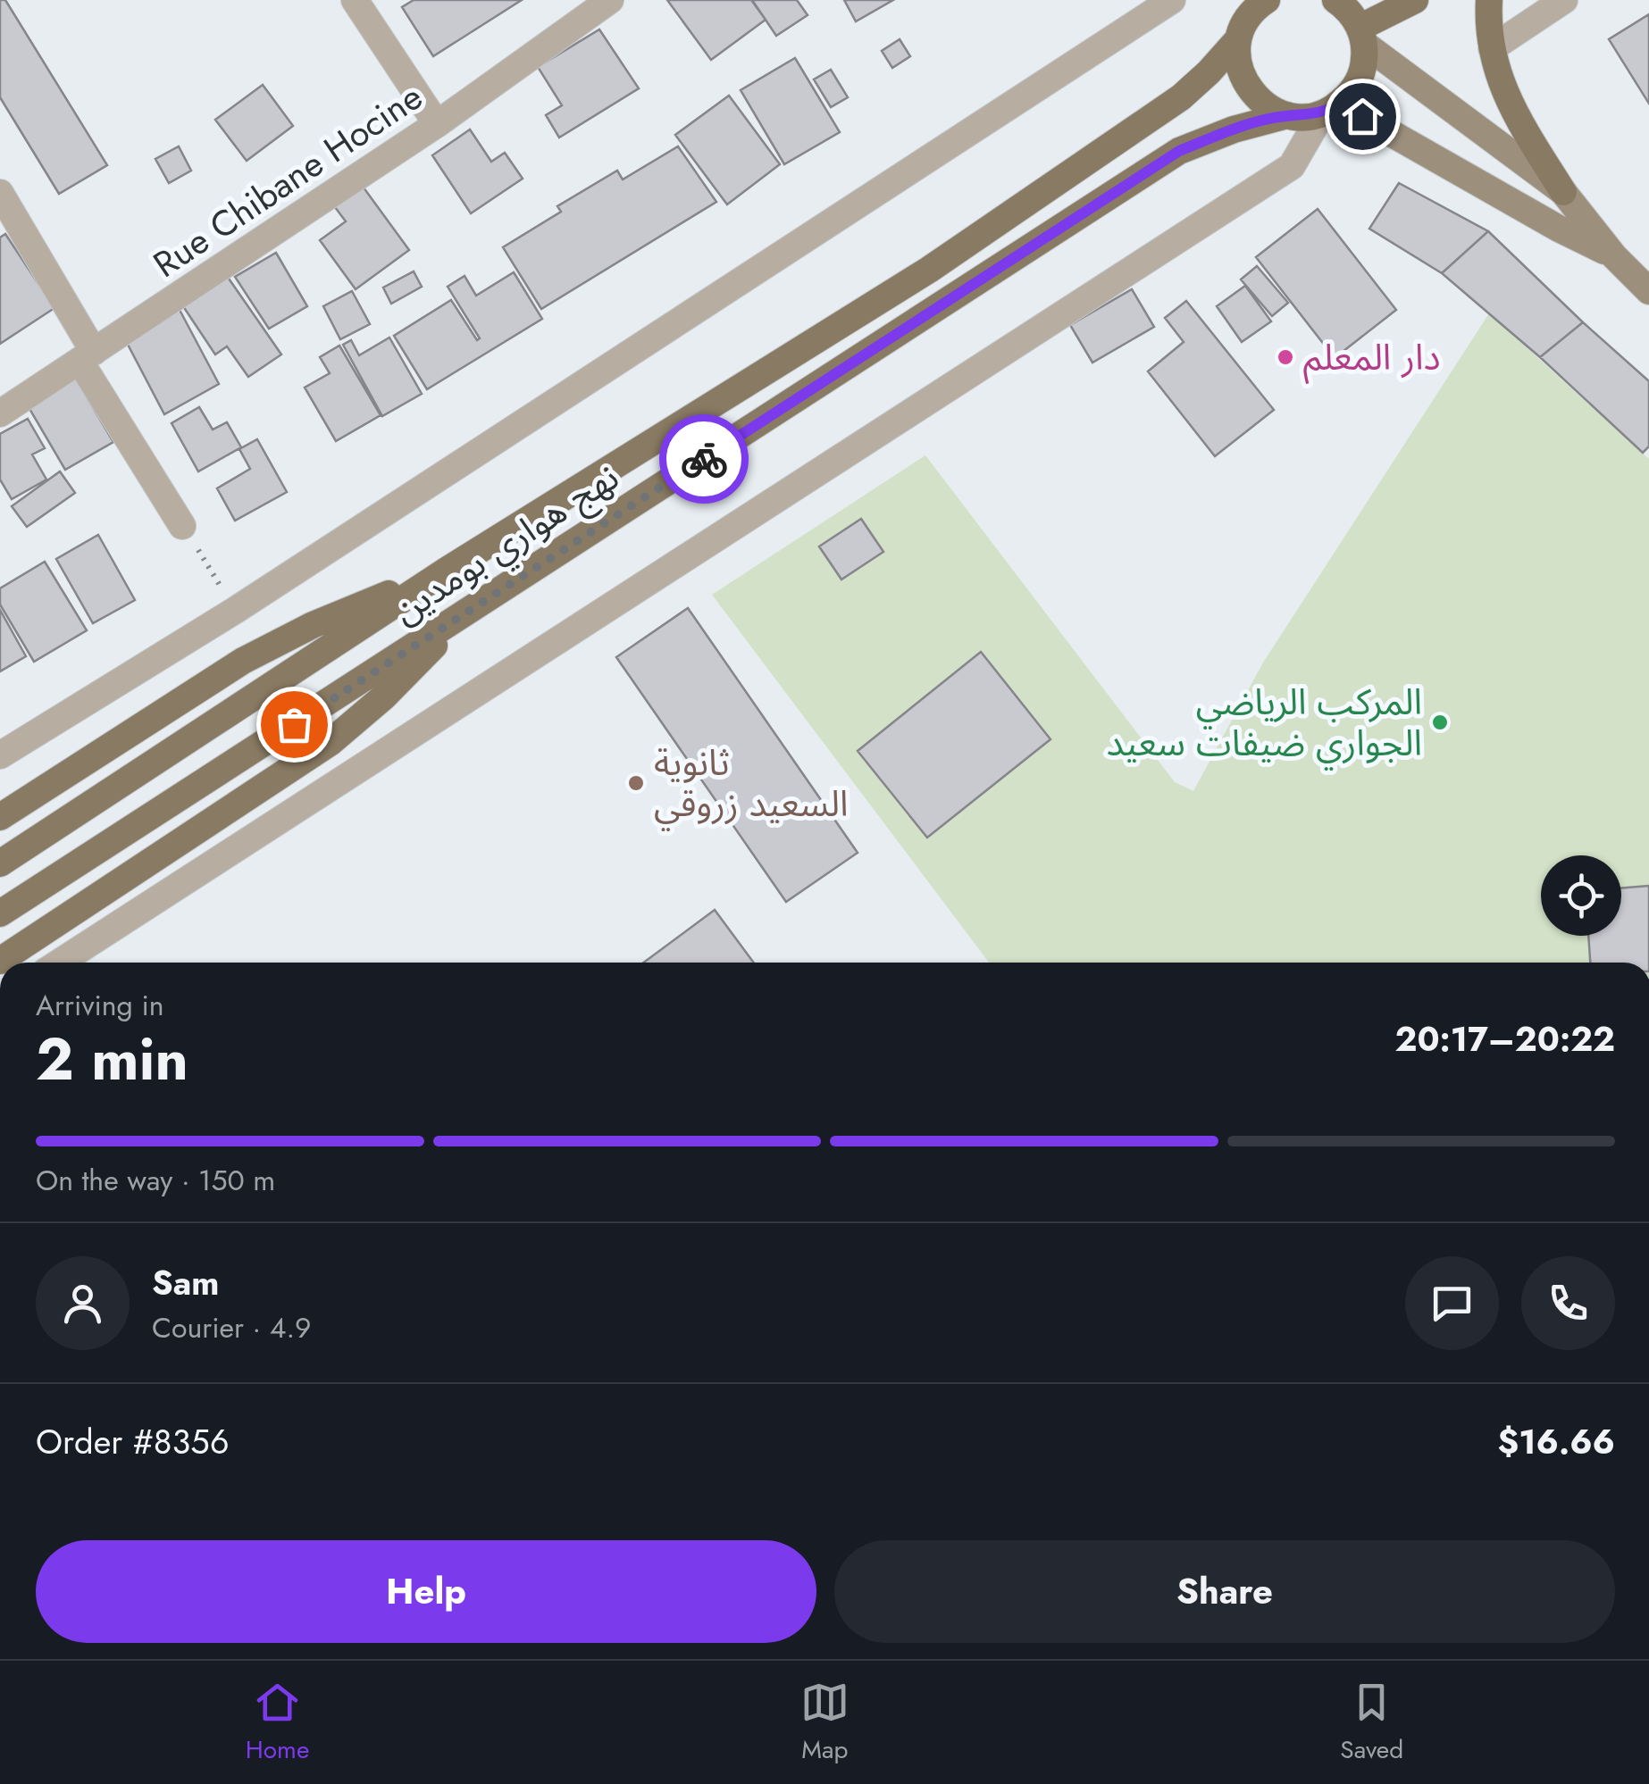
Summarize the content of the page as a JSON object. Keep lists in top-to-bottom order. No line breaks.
{"streets":{"main road":["نهج هواري بومدين"],"street":["Rue Chibane Hocine"]},"places":["دار المعلم","المركب الرياضي الجواري ضيفات سعيد","ثانوية السعيد زروقي"],"page":{"heading":["2 min","Arriving in","20:17–20:22"],"panel":["Sam","Courier · 4.9","Order #8356","$16.66"],"bar":"On the way · 150 m","buttons":["Help","Share"],"tabs":["Home","Map","Saved"]}}
